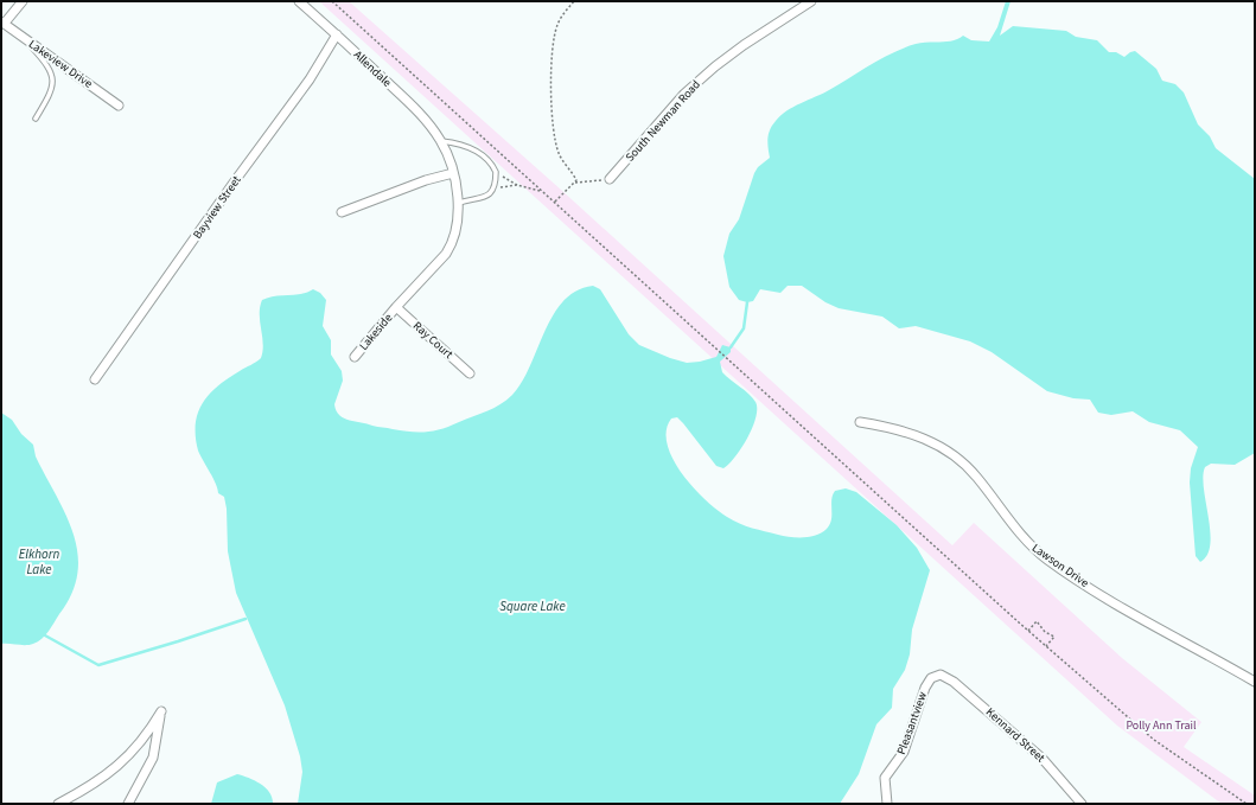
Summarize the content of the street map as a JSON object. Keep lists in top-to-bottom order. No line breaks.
{"streets":{"street":["Lakeview Drive","Allendale","South Newman Road","Bayview Street","Lakeside","Ray Court","Lawson Drive","Pleasantview","Kennard Street"]},"crossings":[["Allendale","Bayview Street"],["Allendale","Lakeside"],["Lakeside","Ray Court"],["Pleasantview","Kennard Street"]],"water":["Elkhorn Lake","Square Lake"],"parks":["Polly Ann Trail"]}
